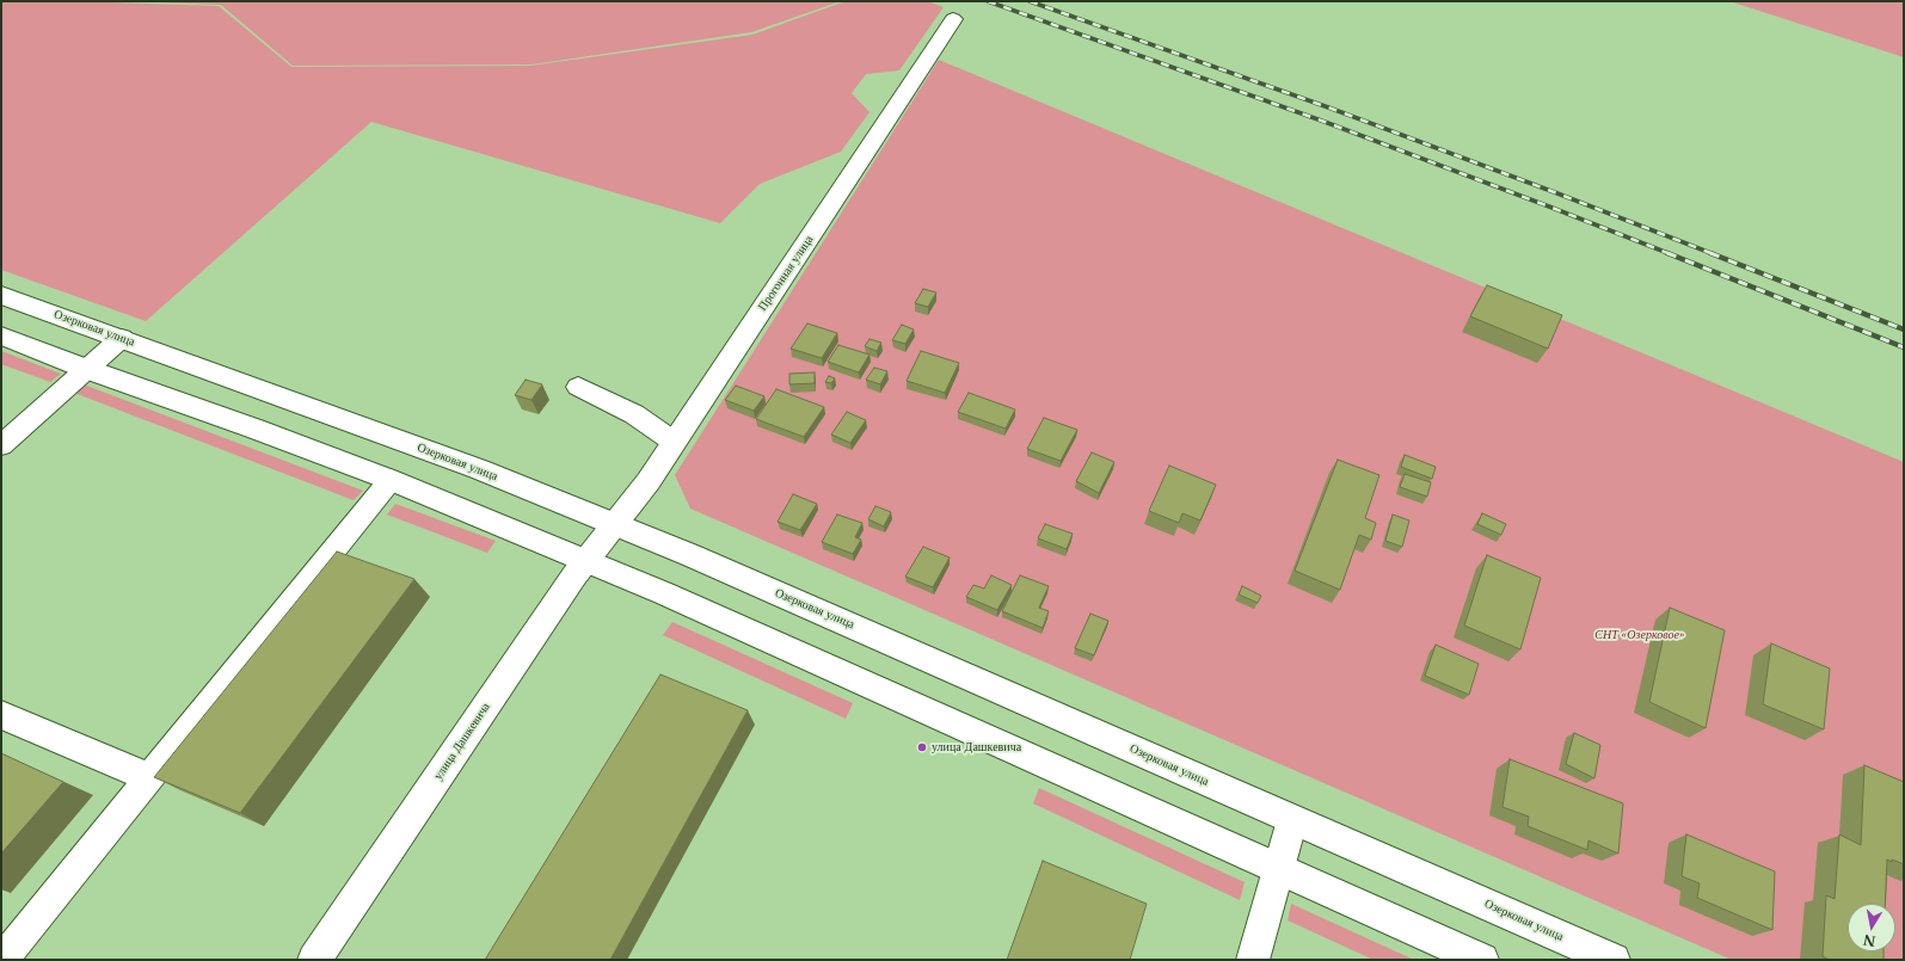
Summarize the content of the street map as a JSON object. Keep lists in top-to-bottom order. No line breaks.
{"streets":{"street":["Прогонная улица","Озерковая улица","улица Дашкевича"]},"crossings":[["Прогонная улица","Озерковая улица"],["Прогонная улица","улица Дашкевича"],["Озерковая улица","улица Дашкевича"]],"parks":["СНТ «Озерковое»"],"places":["улица Дашкевича"],"north":"bottom"}
